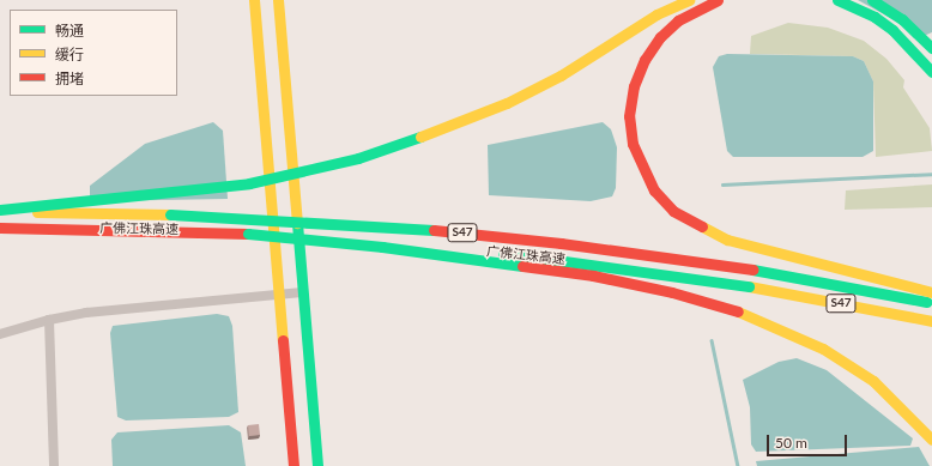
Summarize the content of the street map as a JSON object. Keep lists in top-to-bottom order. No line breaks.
{"streets":{"main road":["广佛江珠高速","S47"]},"legend":["畅通","缓行","拥堵"],"scale_bar":"50 m"}
